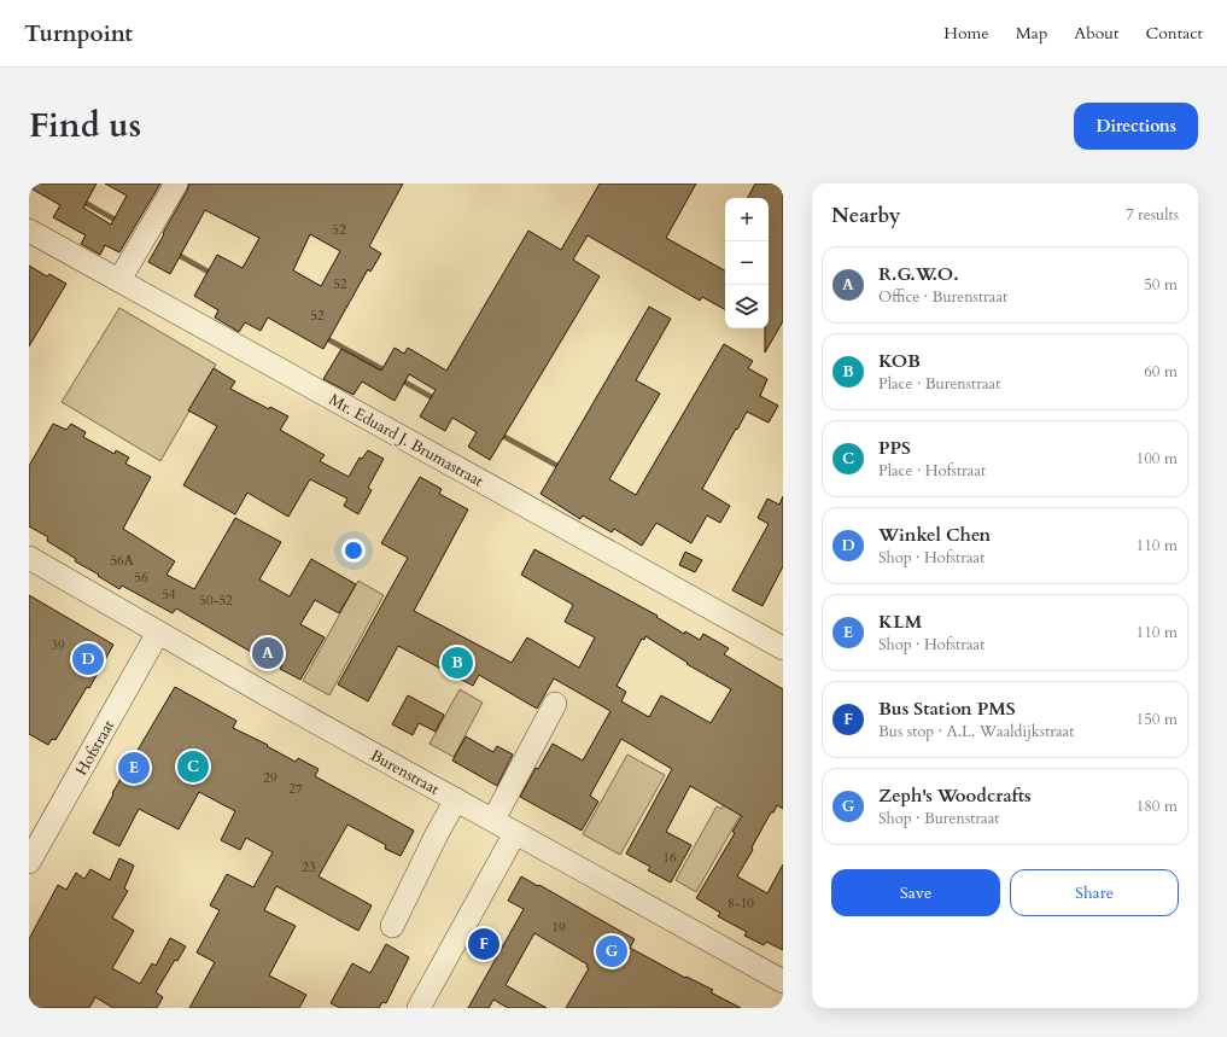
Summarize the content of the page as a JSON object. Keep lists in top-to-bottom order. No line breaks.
{"streets":{"street":["Mr. Eduard J. Brumastraat","Hofstraat","Burenstraat"]},"crossings":[["Hofstraat","Burenstraat"]],"house_numbers":["52","52","52","56A","56","54","50-52","39","29","27","16","23","8-10","19"],"page":{"header":"Turnpoint","nav":["Home","Map","About","Contact"],"title":"Find us","buttons":["Directions",["Save","Share"]],"heading":["Nearby","7 results"],"map_buttons":["+","−"],"list":[{"mark":"A","name":"R.G.W.O.","note":"Office · Burenstraat","value":"50 m"},{"mark":"B","name":"KOB","note":"Place · Burenstraat","value":"60 m"},{"mark":"C","name":"PPS","note":"Place · Hofstraat","value":"100 m"},{"mark":"D","name":"Winkel Chen","note":"Shop · Hofstraat","value":"110 m"},{"mark":"E","name":"KLM","note":"Shop · Hofstraat","value":"110 m"},{"mark":"F","name":"Bus Station PMS","note":"Bus stop · A.L. Waaldijkstraat","value":"150 m"},{"mark":"G","name":"Zeph's Woodcrafts","note":"Shop · Burenstraat","value":"180 m"}],"pins":["A","D","B","C","E","F","G"]}}
